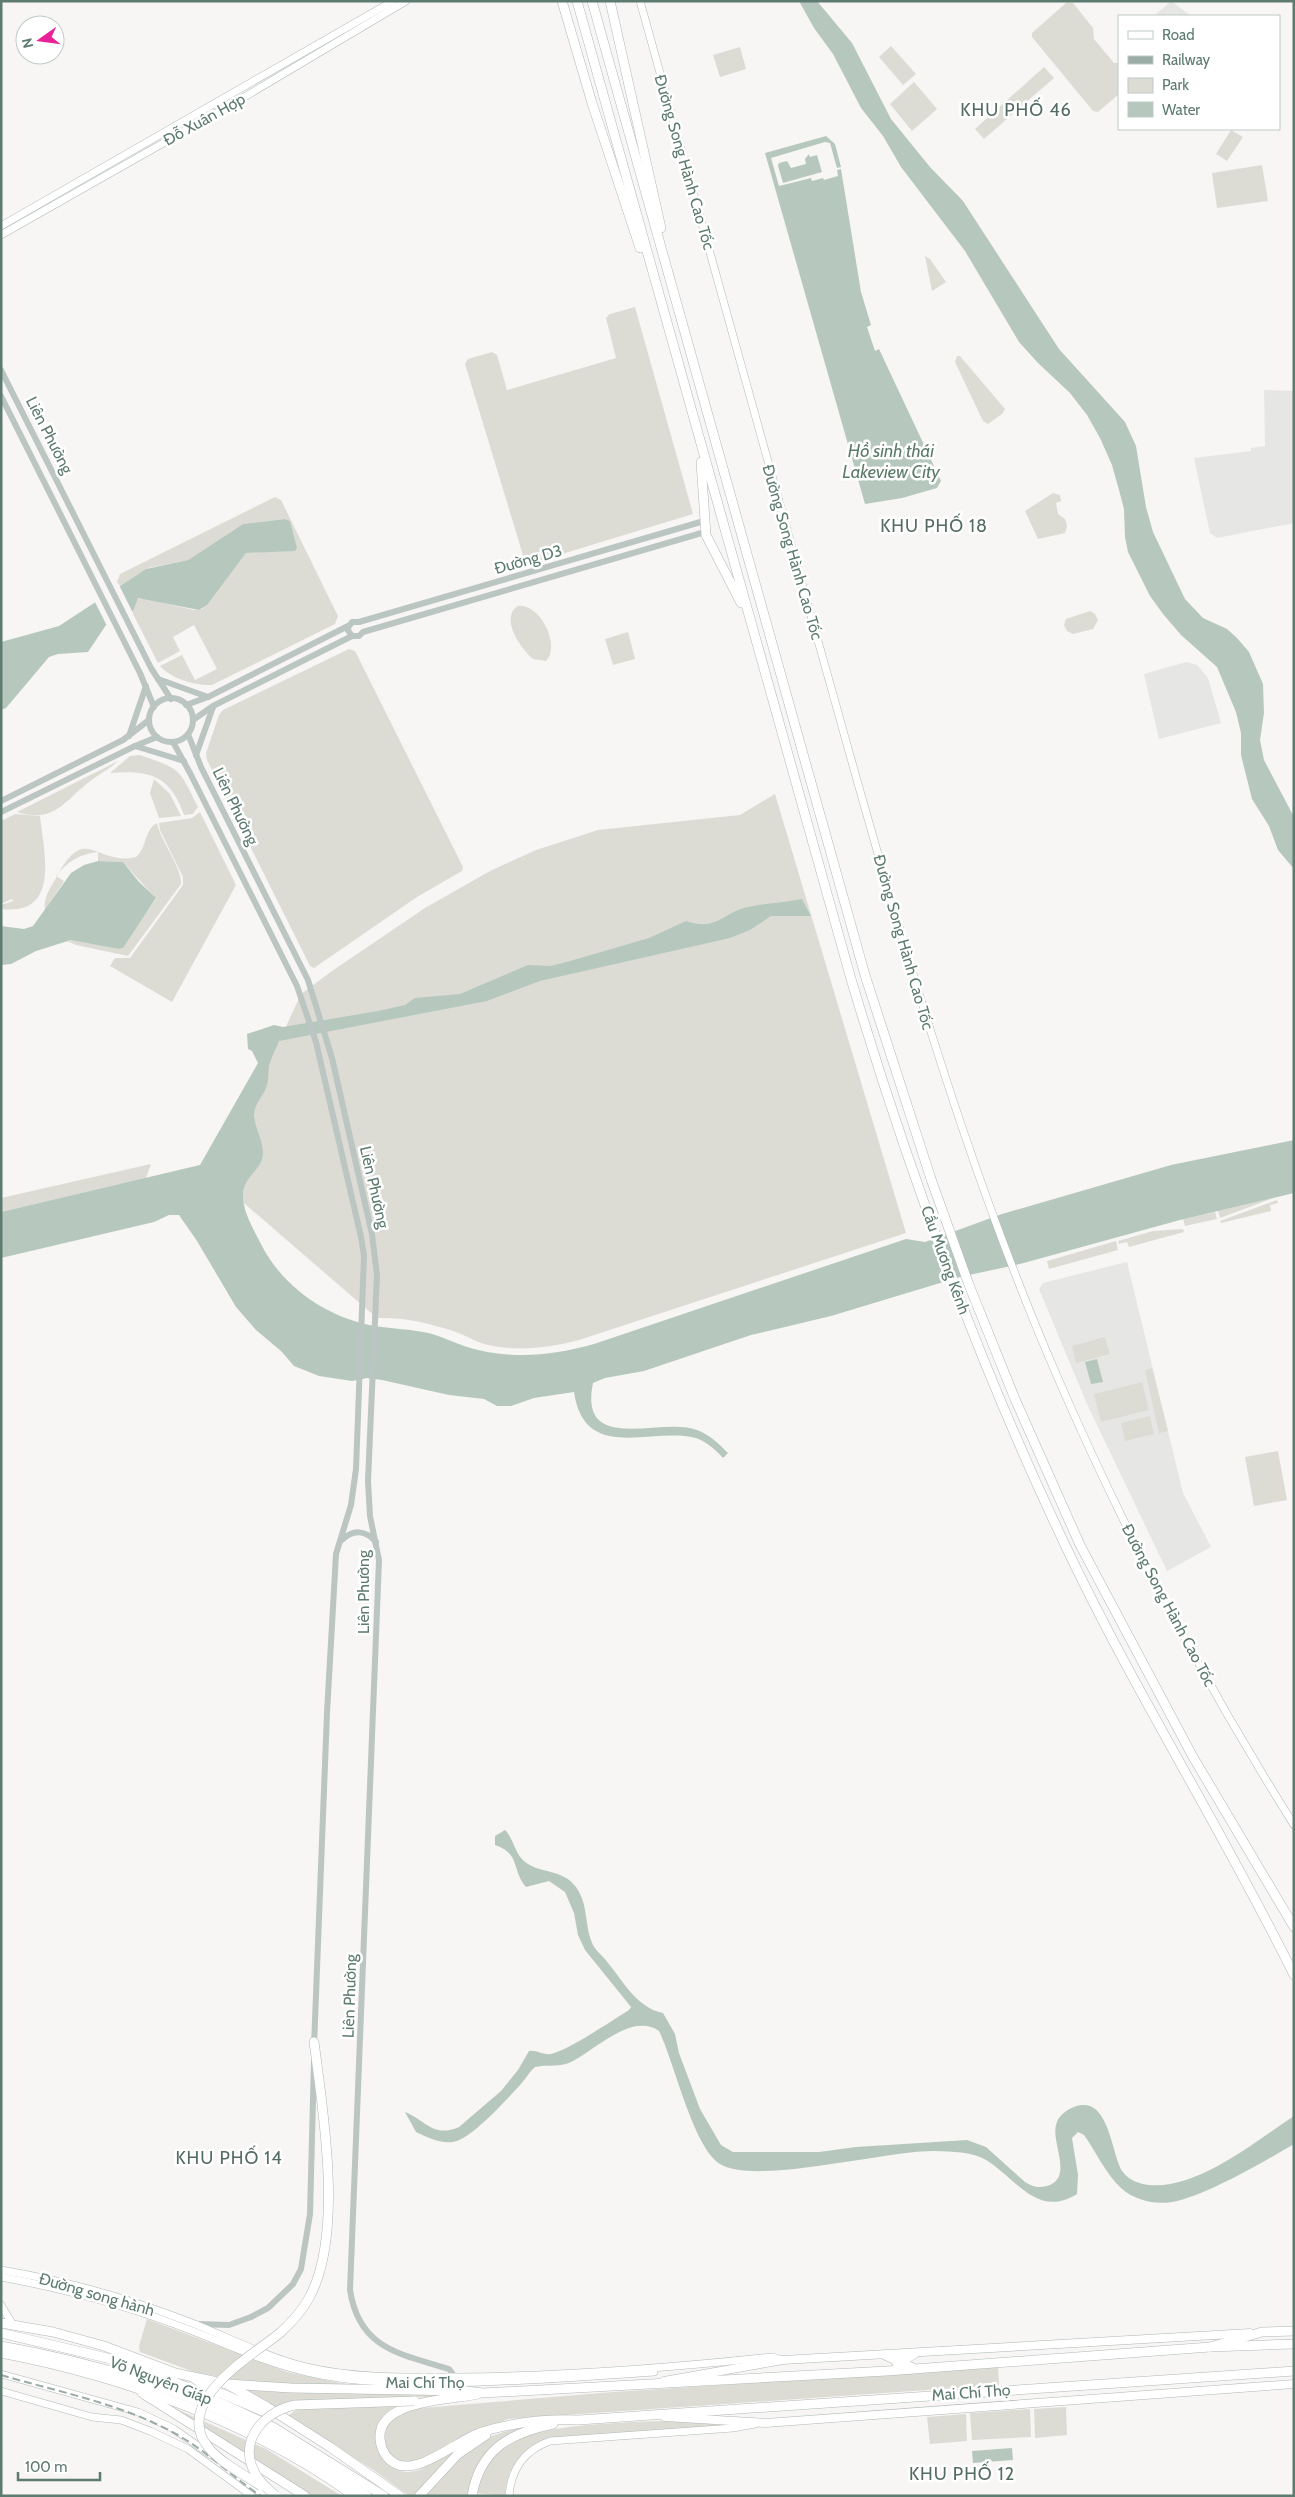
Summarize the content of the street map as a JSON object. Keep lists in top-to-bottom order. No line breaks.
{"streets":{"highway":["Cầu Mương Kênh","Võ Nguyên Giáp","Mai Chí Thọ"],"main road":["Đỗ Xuân Hợp","Đường Song Hành Cao Tốc","Đường song hành"],"street":["Liên Phường","Đường D3"]},"crossings":[["Liên Phường","Đường song hành"],["Liên Phường","Mai Chí Thọ"],["Đường song hành","Mai Chí Thọ"],["Võ Nguyên Giáp","Mai Chí Thọ"]],"districts":["KHU PHỐ 46","KHU PHỐ 18","KHU PHỐ 14","KHU PHỐ 12"],"water":["Hồ sinh thái Lakeview City"],"legend":["Road","Railway","Park","Water"],"scale_bar":"100 m","north":"left"}
